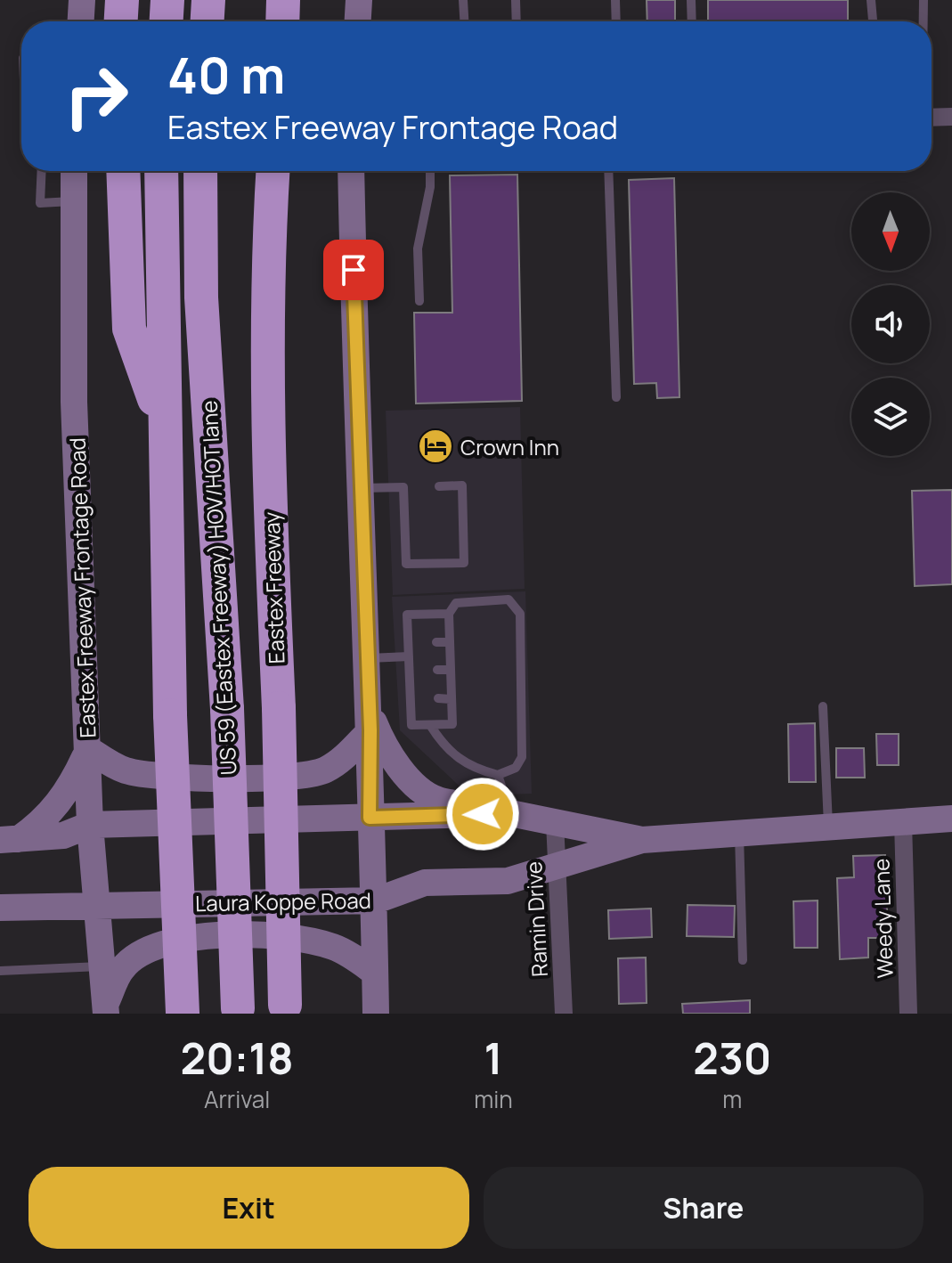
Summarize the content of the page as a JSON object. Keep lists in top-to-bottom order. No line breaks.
{"streets":{"highway":["US 59 (Eastex Freeway) HOV/HOT lane","Eastex Freeway"],"main road":["Eastex Freeway Frontage Road","Laura Koppe Road"],"street":["Weedy Lane","Ramin Drive"]},"crossings":[["Eastex Freeway Frontage Road","Laura Koppe Road"],["Laura Koppe Road","Weedy Lane"],["Laura Koppe Road","Ramin Drive"]],"places":{"hotel":["Crown Inn"]},"north":"bottom","page":{"turn":["40 m","Eastex Freeway Frontage Road"],"eta":["20:18","Arrival","1","min","230","m"],"buttons":["Exit","Share"]}}
